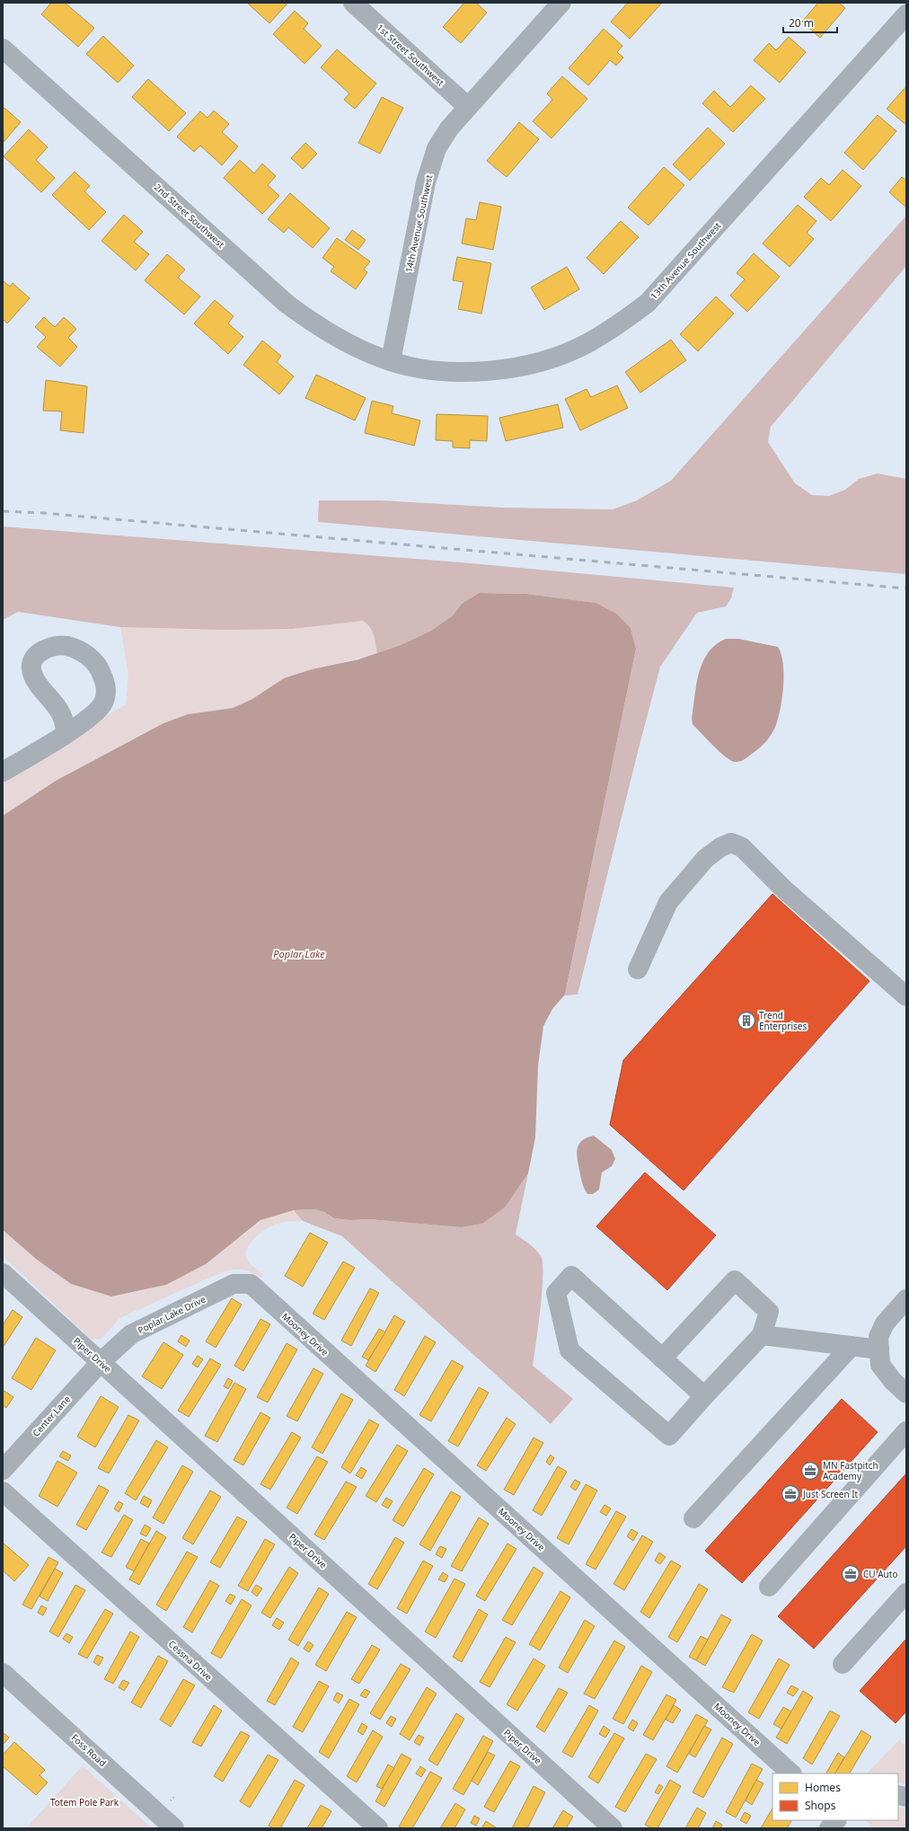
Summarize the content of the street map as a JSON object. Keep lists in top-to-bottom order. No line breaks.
{"streets":{"street":["1st Street Southwest","2nd Street Southwest","14th Avenue Southwest","13th Avenue Southwest","Poplar Lake Drive","Mooney Drive","Piper Drive","Center Lane","Cessna Drive","Foss Road"]},"crossings":[["1st Street Southwest","14th Avenue Southwest"],["2nd Street Southwest","14th Avenue Southwest"],["2nd Street Southwest","13th Avenue Southwest"],["14th Avenue Southwest","13th Avenue Southwest"],["Poplar Lake Drive","Mooney Drive"],["Poplar Lake Drive","Piper Drive"],["Poplar Lake Drive","Center Lane"],["Piper Drive","Center Lane"]],"water":["Poplar Lake"],"parks":["Totem Pole Park"],"places":{"building":["Trend Enterprises"],"office":["MN Fastpitch Academy","Just Screen It","CU Auto"]},"legend":["Homes","Shops"],"scale_bar":"20 m"}
